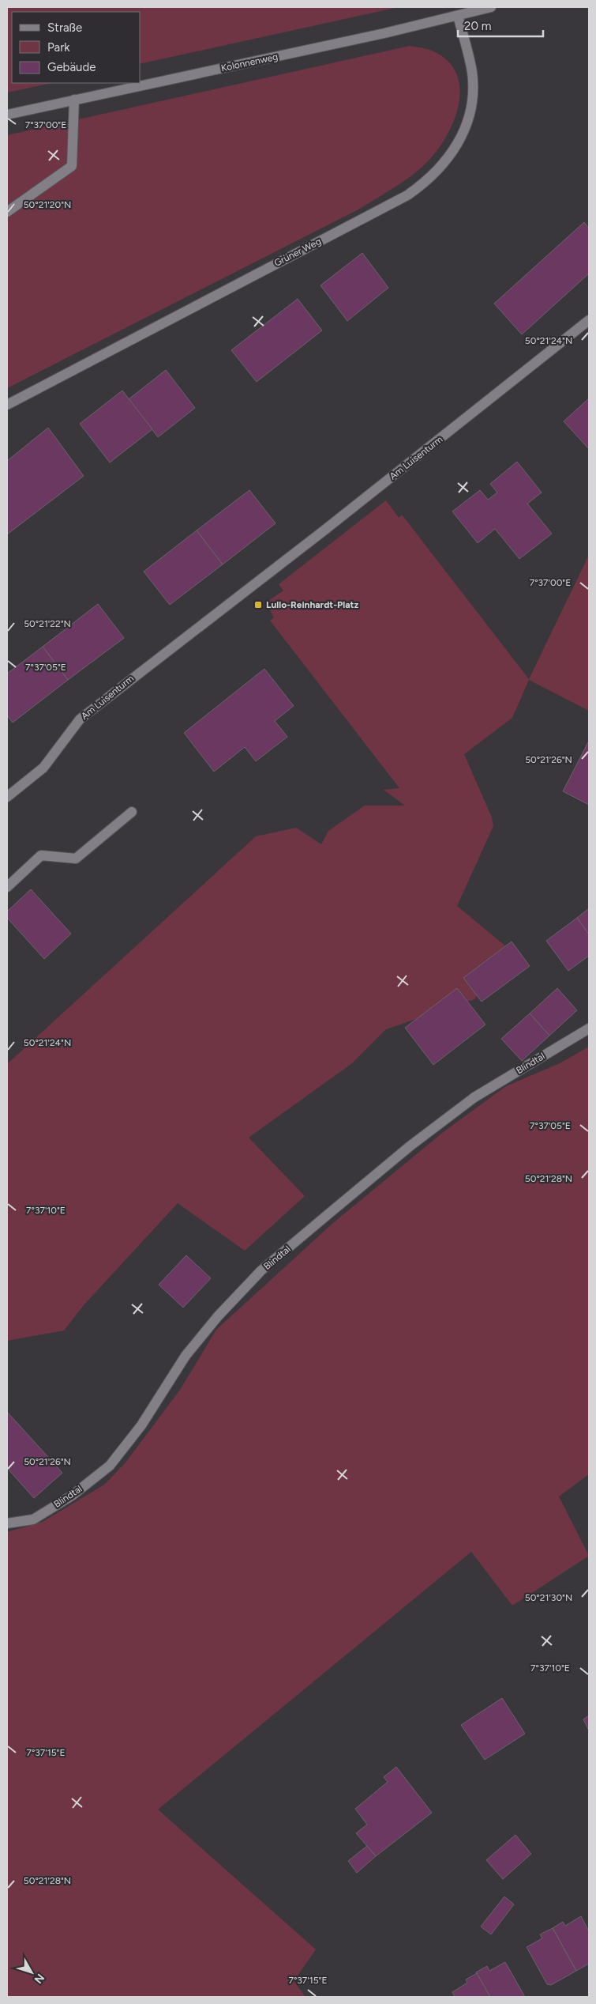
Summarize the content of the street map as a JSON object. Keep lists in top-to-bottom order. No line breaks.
{"streets":{"street":["Kolonnenweg","Grüner Weg","Am Luisenturm","Blindtal"]},"crossings":[["Kolonnenweg","Grüner Weg"]],"places":{"transit":["Lullo-Reinhardt-Platz"]},"legend":["Straße","Park","Gebäude"],"scale_bar":"20 m","north":"bottom right","coordinates":["7°37'00\"E","50°21'20\"N","50°21'24\"N","50°21'22\"N","7°37'05\"E","50°21'26\"N","50°21'28\"N","7°37'10\"E","50°21'30\"N","7°37'15\"E"]}
